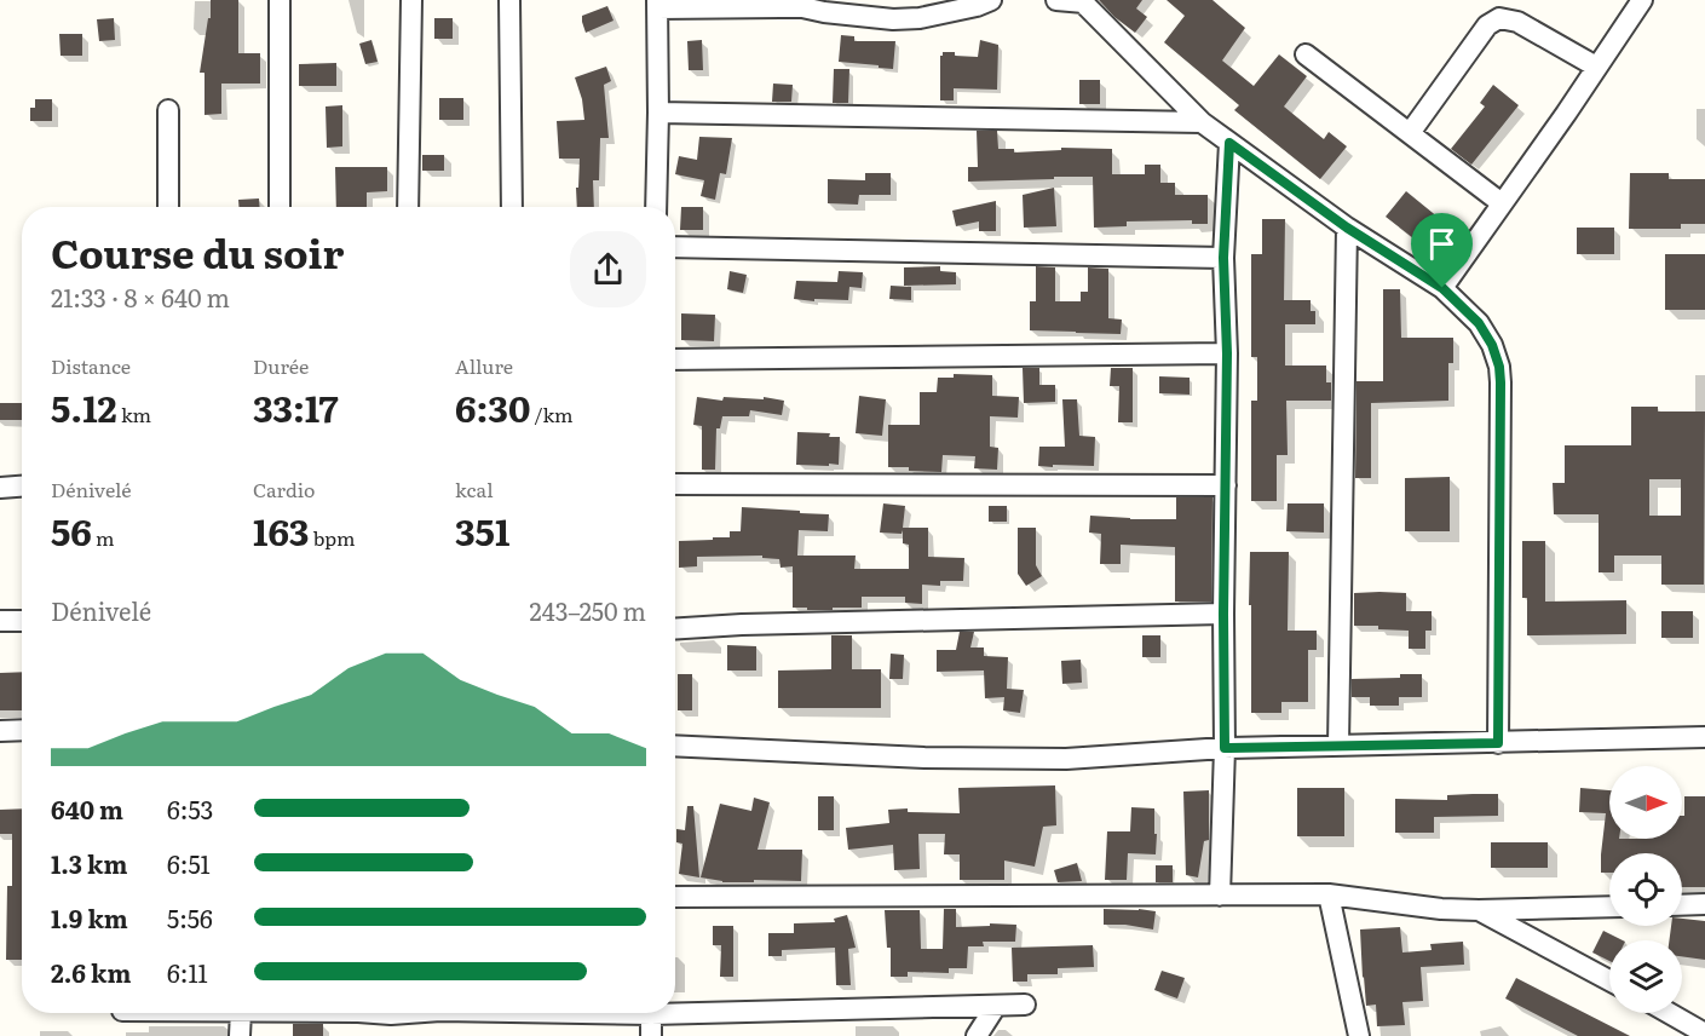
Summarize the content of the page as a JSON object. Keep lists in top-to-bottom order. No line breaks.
{"north":"right","page":{"heading":["Course du soir","21:33 · 8 × 640 m"],"stats":[["Distance","5.12 km"],["Durée","33:17"],["Allure","6:30 /km"],["Dénivelé","56 m"],["Cardio","163 bpm"],["kcal","351"]],"chart":["Dénivelé","243–250 m"],"list":[{"name":"640 m","note":"6:53"},{"name":"1.3 km","note":"6:51"},{"name":"1.9 km","note":"5:56"},{"name":"2.6 km","note":"6:11"}]}}
